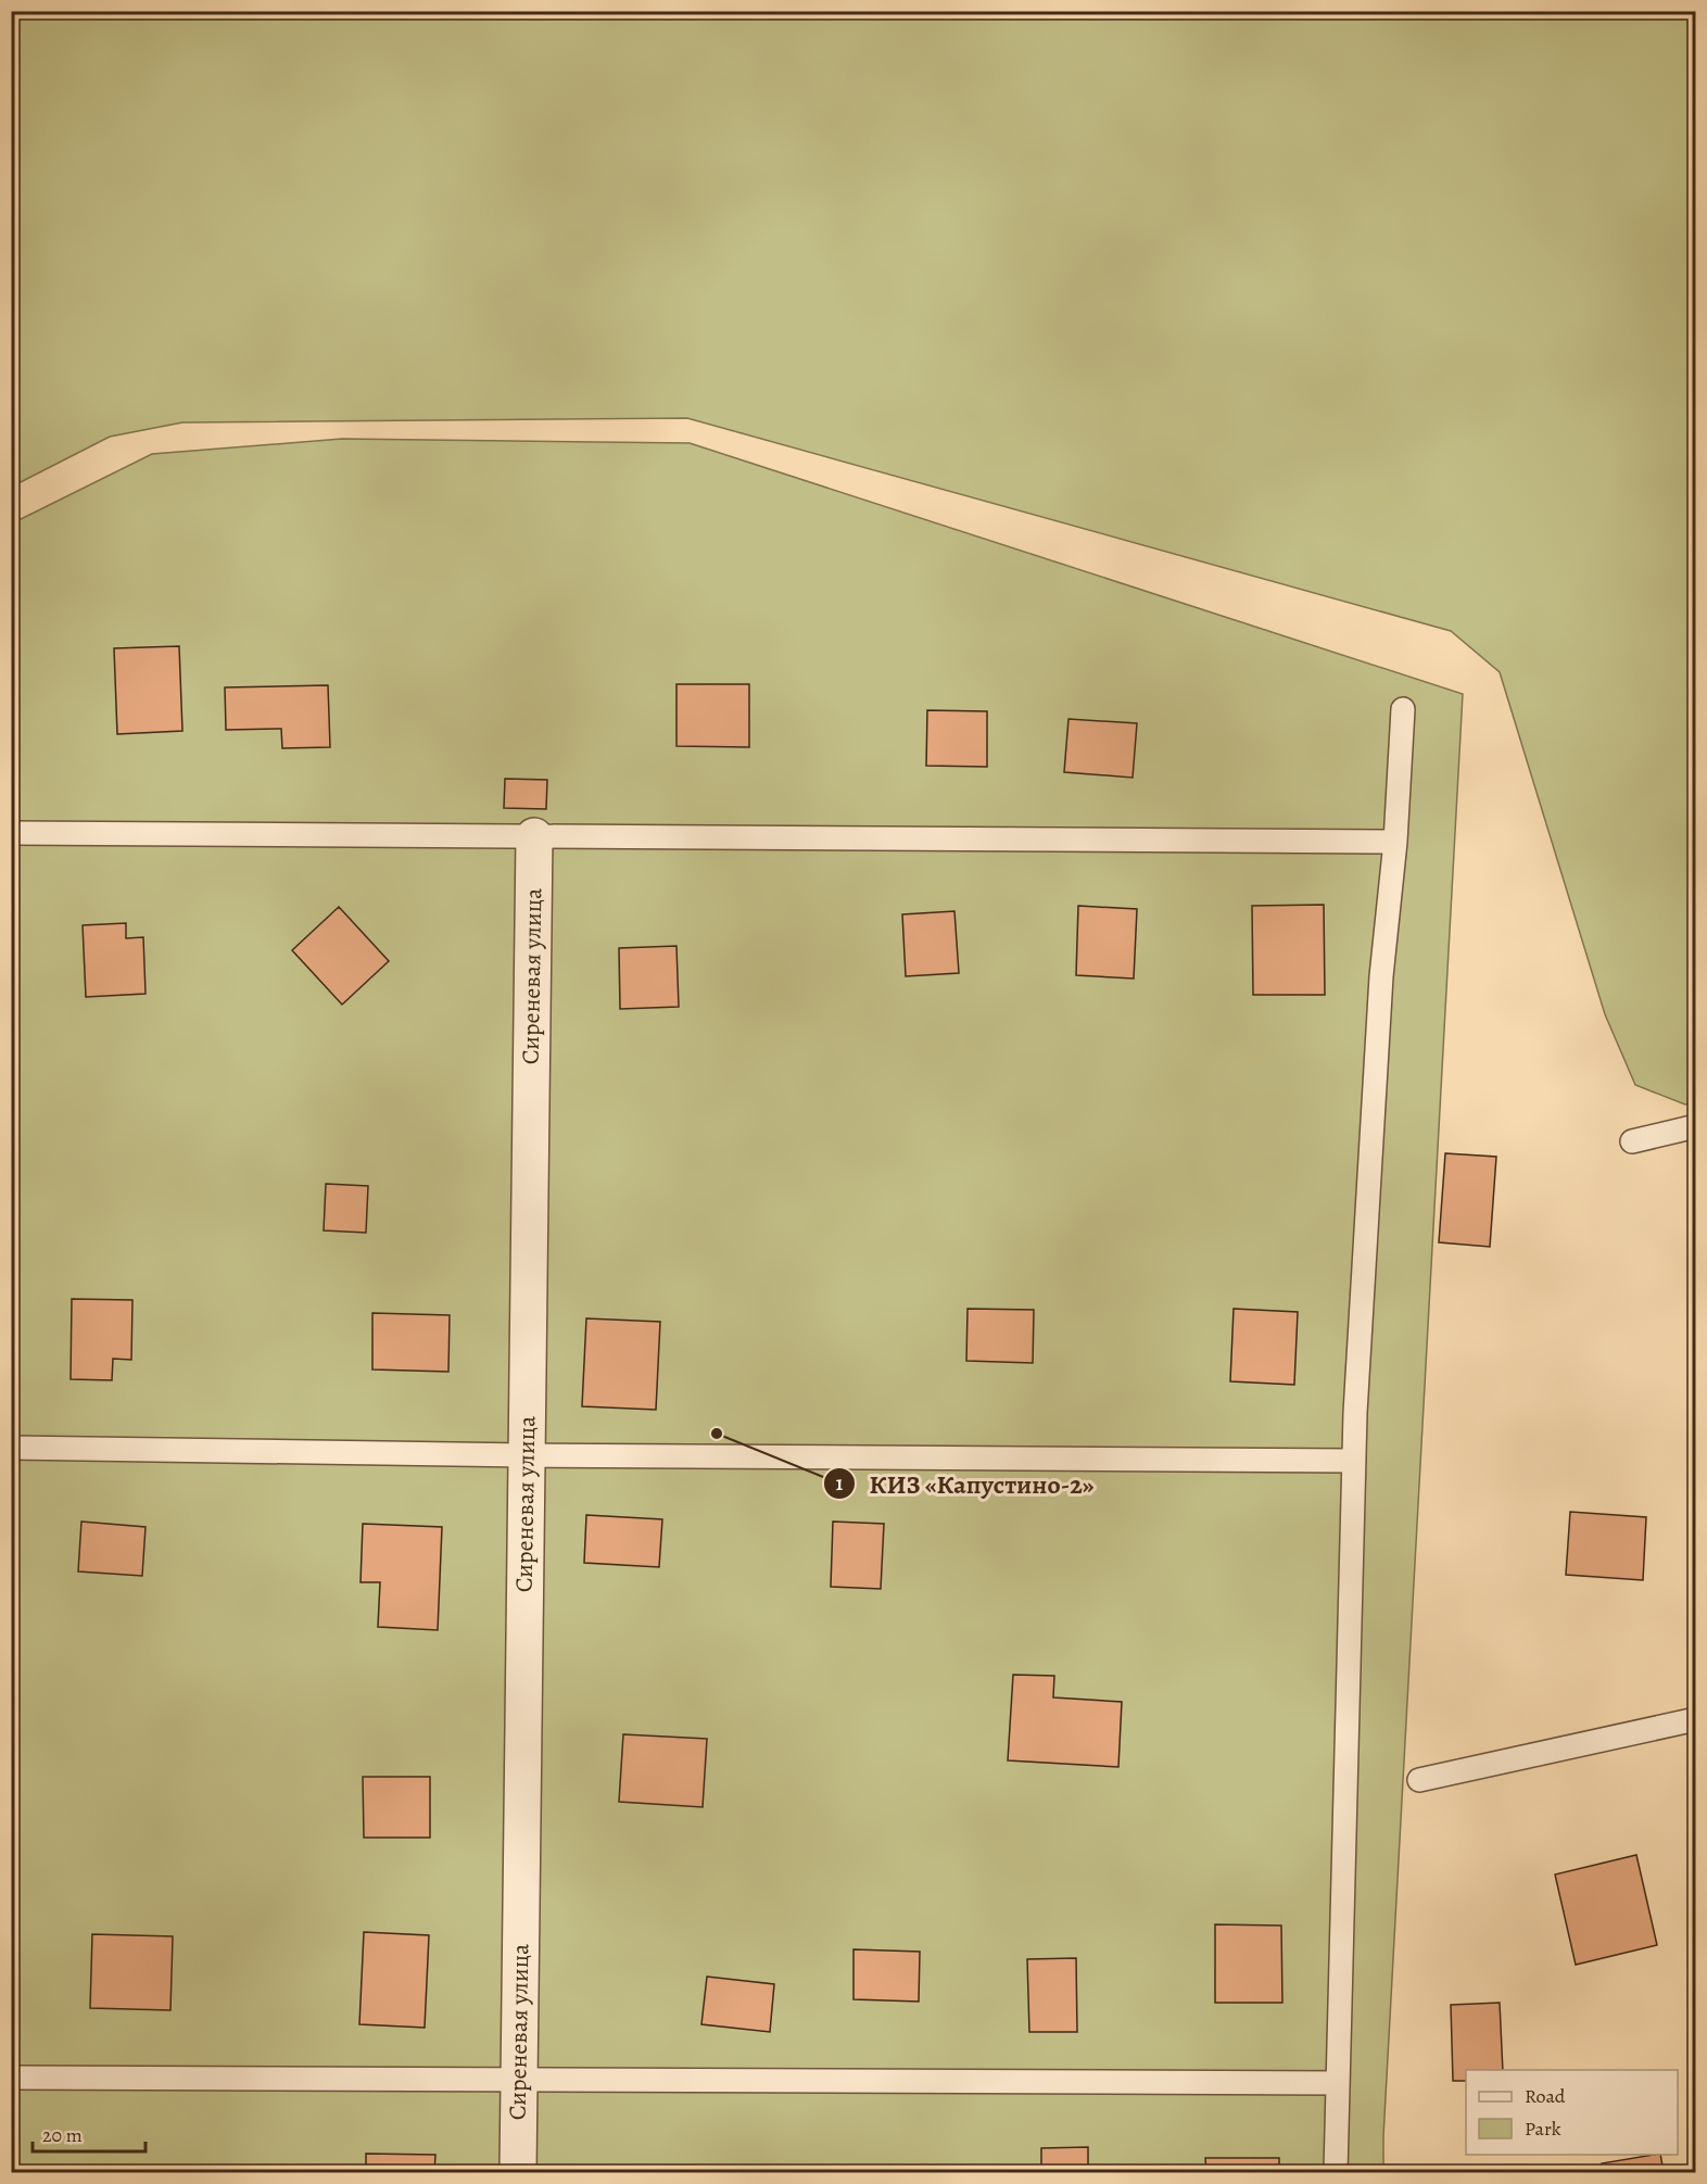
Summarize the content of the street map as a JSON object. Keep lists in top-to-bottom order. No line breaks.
{"streets":{"street":["Сиреневая улица"]},"places":["КИЗ «Капустино-2»"],"legend":["Road","Park"],"scale_bar":"20 m"}
